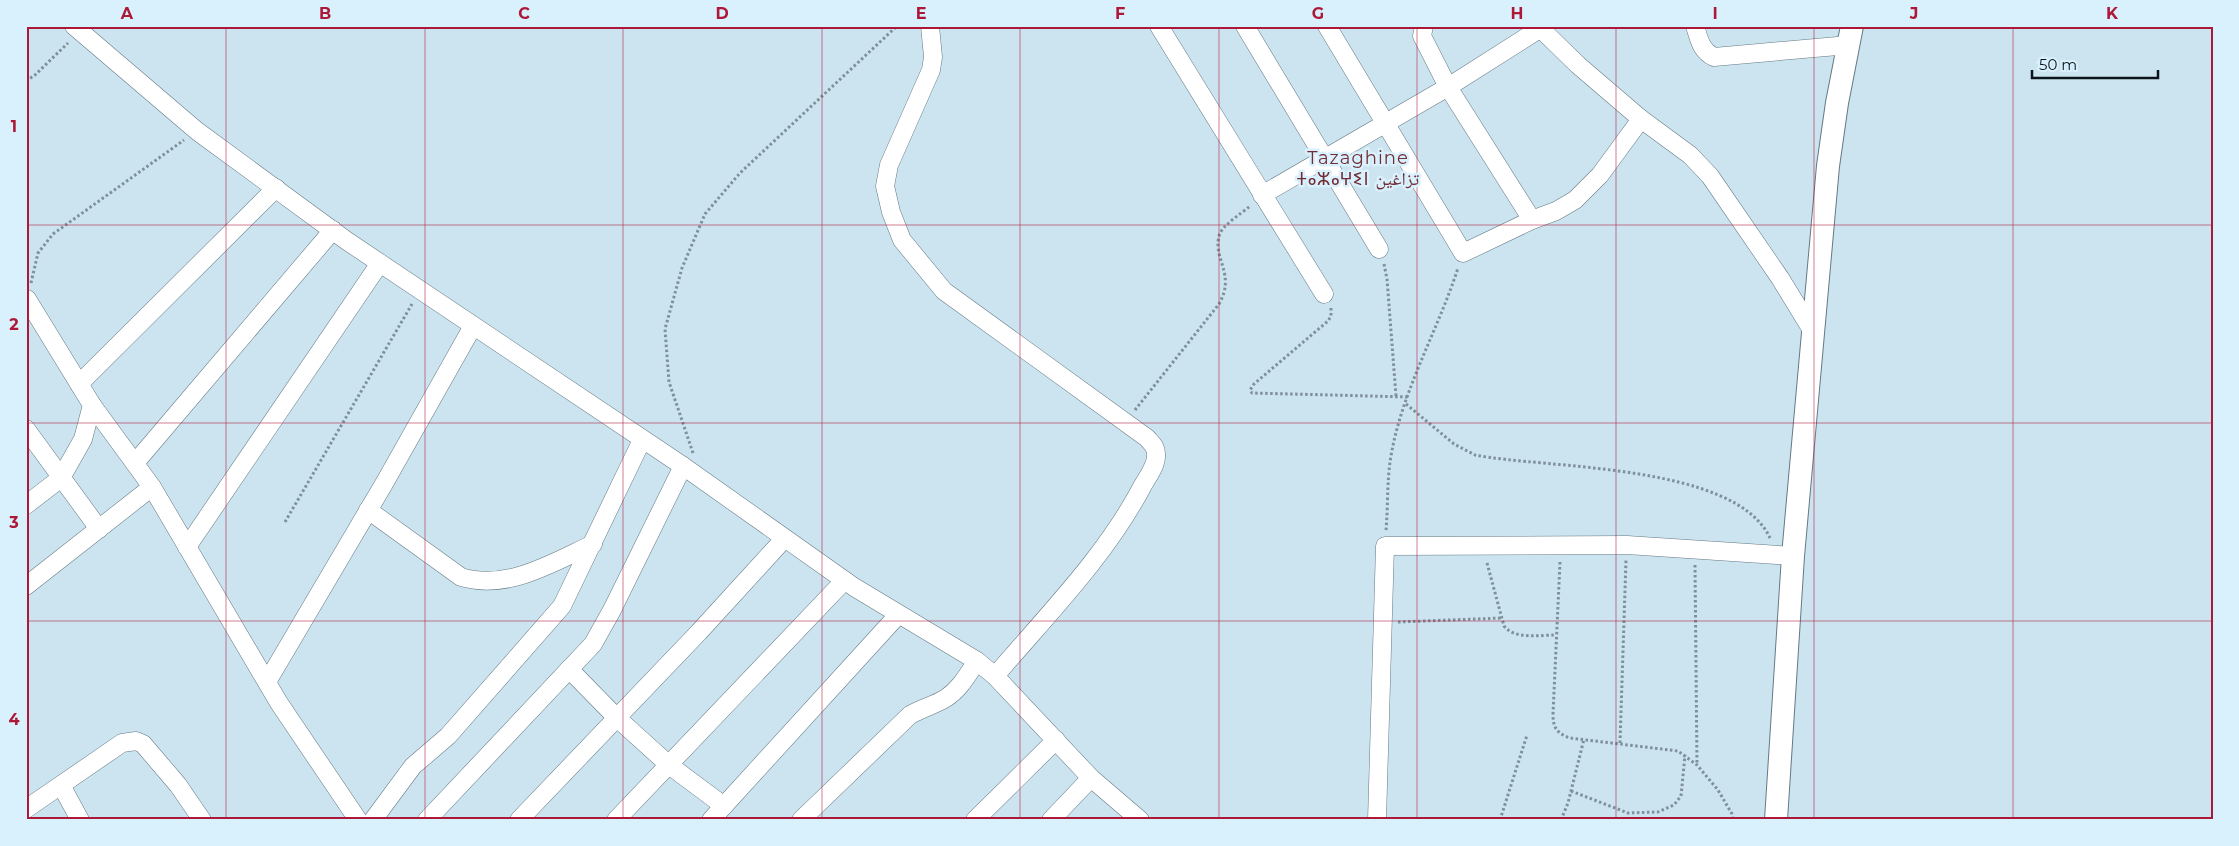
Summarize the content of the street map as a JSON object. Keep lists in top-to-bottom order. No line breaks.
{"districts":["Tazaghine ⵜⴰⵣⴰⵖⵉⵏ تزاغين"],"scale_bar":"50 m","grid":{"columns":["A","B","C","D","E","F","G","H","I","J","K"],"rows":["1","2","3","4"]}}
